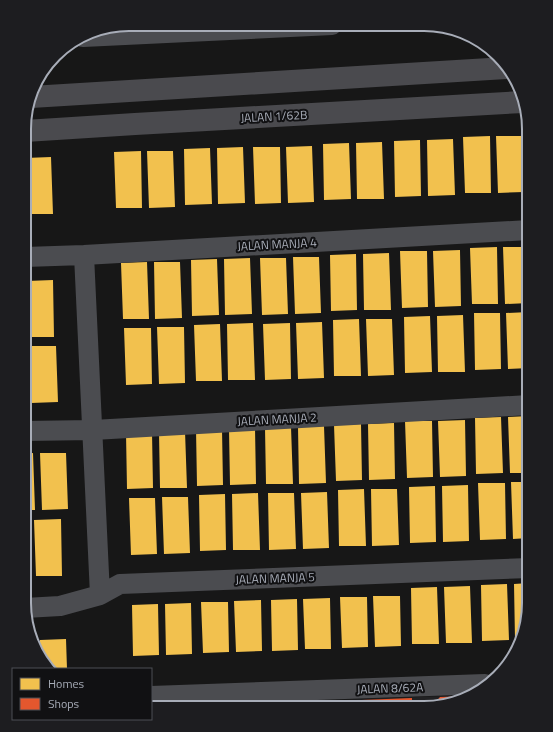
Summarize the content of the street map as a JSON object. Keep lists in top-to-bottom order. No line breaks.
{"streets":{"main road":["JALAN 1/62B"],"street":["JALAN MANJA 4","JALAN MANJA 2","JALAN MANJA 5","JALAN 8/62A"]},"legend":["Homes","Shops"]}
